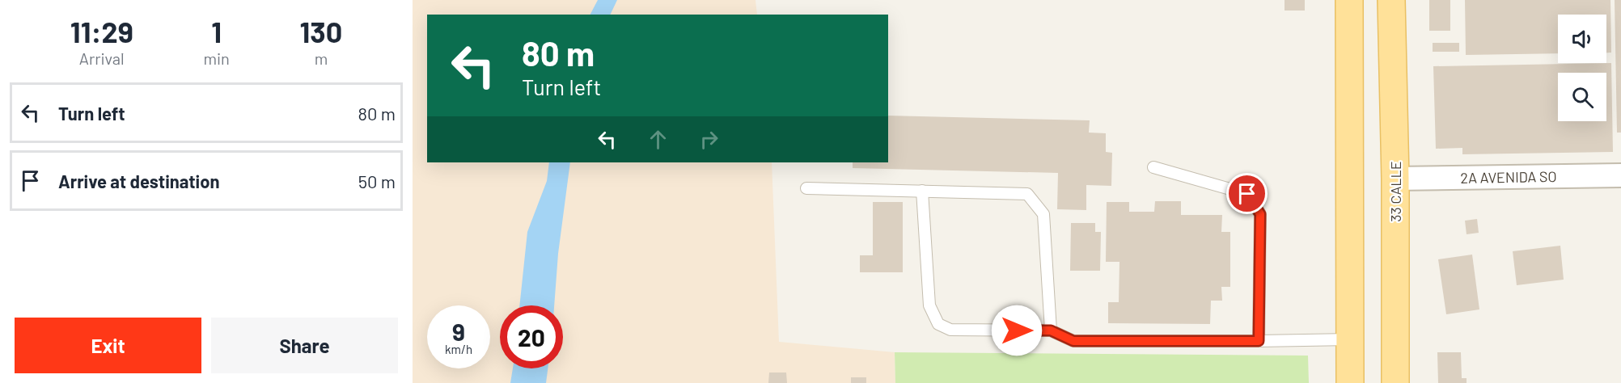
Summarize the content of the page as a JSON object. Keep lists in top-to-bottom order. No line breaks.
{"streets":{"main road":["33 CALLE"],"street":["2A AVENIDA SO"]},"crossings":[["2A AVENIDA SO","33 CALLE"]],"page":{"eta":["11:29","Arrival","1","min","130","m"],"turn":["80 m","Turn left"],"list":[{"name":"Turn left","value":"80 m"},{"name":"Arrive at destination","value":"50 m"}],"speed":"9 km/h","limit":"20","buttons":["Exit","Share"]}}
